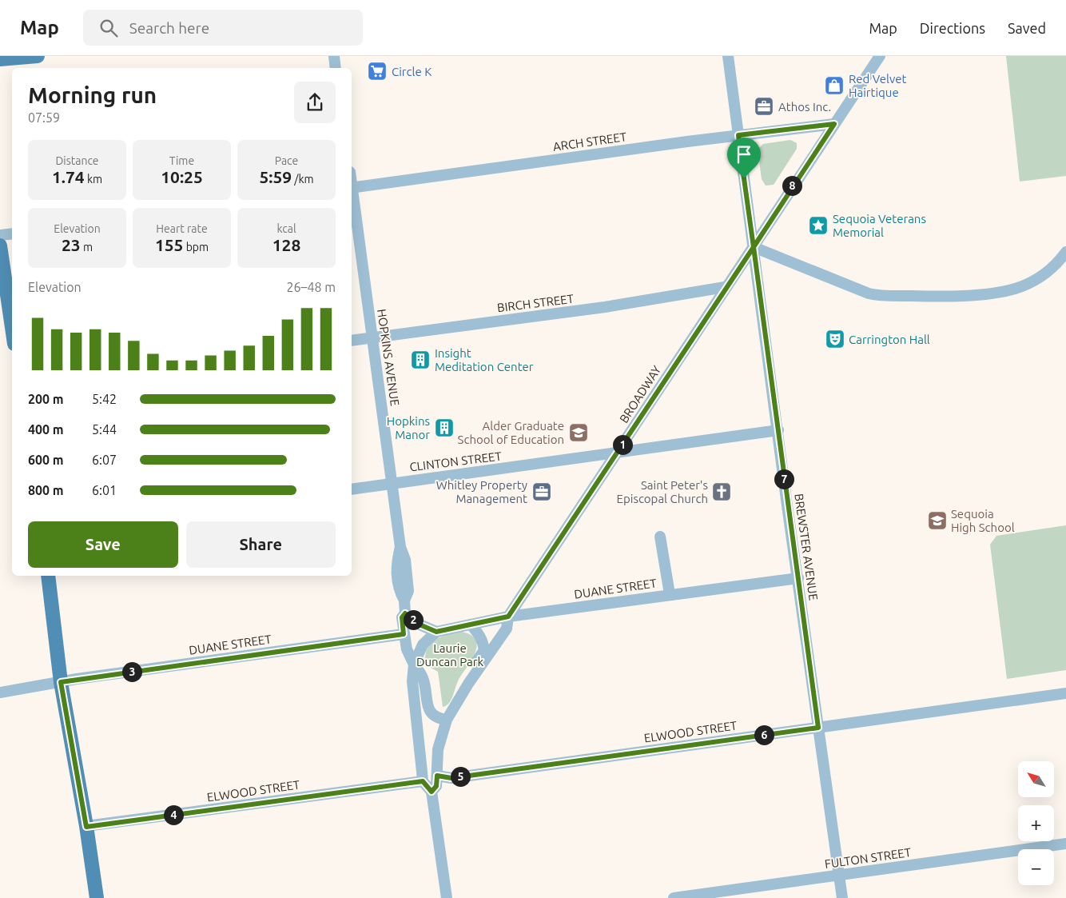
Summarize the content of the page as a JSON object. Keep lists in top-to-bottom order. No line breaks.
{"streets":{"street":["ARCH STREET","BIRCH STREET","HOPKINS AVENUE","BROADWAY","CLINTON STREET","BREWSTER AVENUE","DUANE STREET","ELWOOD STREET","FULTON STREET"]},"crossings":[["ARCH STREET","BROADWAY"],["ARCH STREET","BREWSTER AVENUE"],["BIRCH STREET","HOPKINS AVENUE"],["BIRCH STREET","BROADWAY"],["HOPKINS AVENUE","BROADWAY"],["HOPKINS AVENUE","CLINTON STREET"],["HOPKINS AVENUE","DUANE STREET"],["HOPKINS AVENUE","ELWOOD STREET"],["BROADWAY","CLINTON STREET"],["BROADWAY","BREWSTER AVENUE"],["BROADWAY","DUANE STREET"],["BROADWAY","ELWOOD STREET"],["CLINTON STREET","BREWSTER AVENUE"],["BREWSTER AVENUE","DUANE STREET"],["BREWSTER AVENUE","ELWOOD STREET"],["BREWSTER AVENUE","FULTON STREET"]],"parks":["Laurie Duncan Park"],"places":{"supermarket":["Circle K"],"shop":["Red Velvet Hairtique"],"office":["Athos Inc.","Whitley Property Management"],"place":["Sequoia Veterans Memorial"],"theatre":["Carrington Hall"],"building":["Insight Meditation Center","Hopkins Manor"],"school or university":["Alder Graduate School of Education","Sequoia High School"],"church":["Saint Peter's Episcopal Church"]},"north":"top left","page":{"header":"Map","search":"Search here","nav":["Map","Directions","Saved"],"heading":["Morning run","07:59"],"stats":[["Distance","1.74 km"],["Time","10:25"],["Pace","5:59 /km"],["Elevation","23 m"],["Heart rate","155 bpm"],["kcal","128"]],"pins":["8","1","7","2","3","6","5","4"],"chart":["Elevation","26–48 m"],"list":[{"name":"200 m","note":"5:42"},{"name":"400 m","note":"5:44"},{"name":"600 m","note":"6:07"},{"name":"800 m","note":"6:01"}],"buttons":["Save","Share"],"map_buttons":["+","−"]}}
